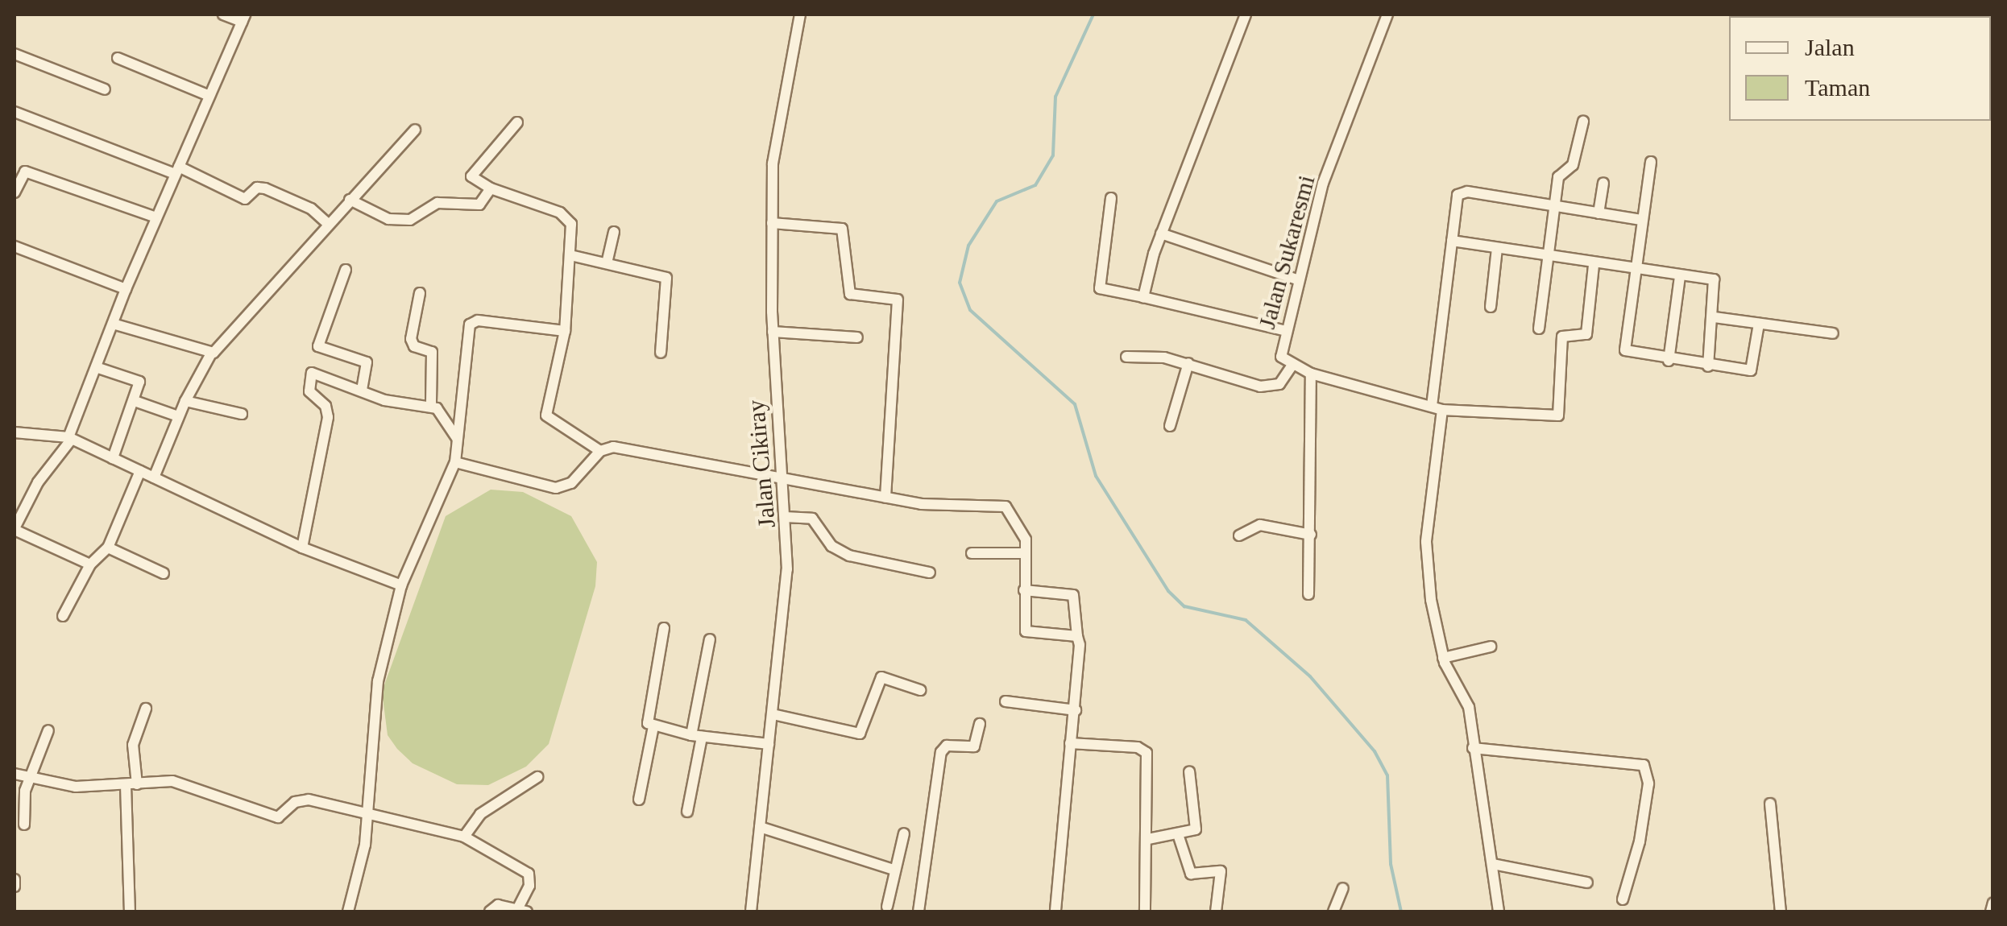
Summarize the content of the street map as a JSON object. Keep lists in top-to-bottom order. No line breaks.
{"streets":{"street":["Jalan Sukaresmi","Jalan Cikiray"]},"legend":["Jalan","Taman"]}
